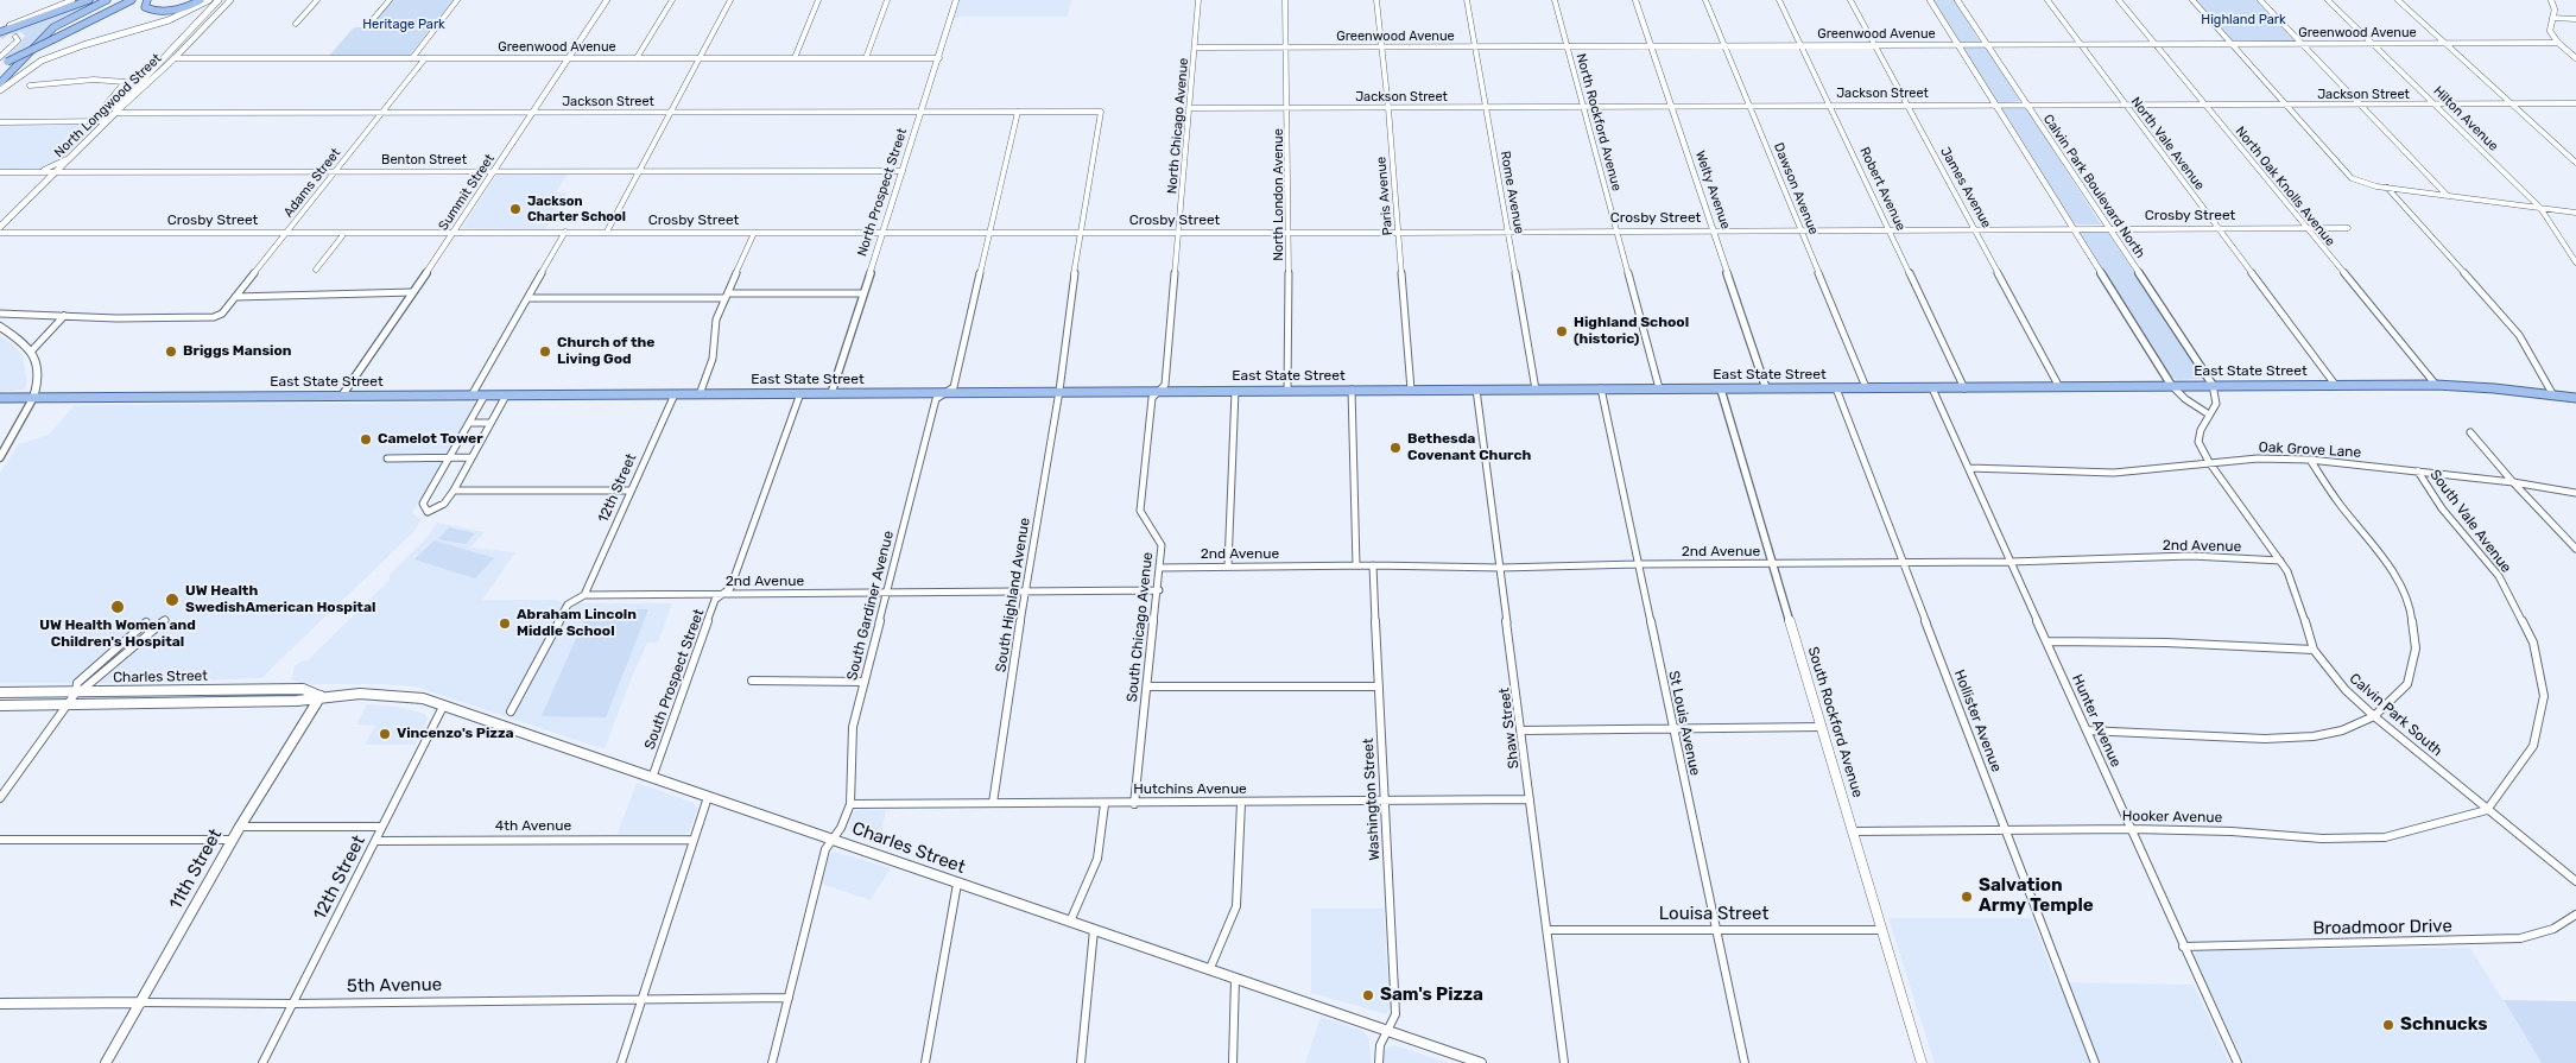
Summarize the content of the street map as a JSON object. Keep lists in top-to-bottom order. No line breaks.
{"streets":{"main road":["North Longwood Street","East State Street","Charles Street","11th Street","5th Avenue"],"street":["Greenwood Avenue","Jackson Street","Hilton Avenue","North Rockford Avenue","North Chicago Avenue","North Vale Avenue","Benton Street","Adams Street","Calvin Park Boulevard North","North Oak Knolls Avenue","James Avenue","Dawson Avenue","Robert Avenue","Welty Avenue","Summit Street","North Prospect Street","Rome Avenue","North London Avenue","Paris Avenue","Crosby Street","Oak Grove Lane","12th Street","South Vale Avenue","2nd Avenue","South Highland Avenue","South Gardiner Avenue","South Chicago Avenue","South Prospect Street","Calvin Park South","Hollister Avenue","Hunter Avenue","South Rockford Avenue","St Louis Avenue","Shaw Street","Hutchins Avenue","Washington Street","Hooker Avenue","4th Avenue","Louisa Street","Broadmoor Drive"]},"crossings":[["Greenwood Avenue","North Longwood Street"],["Greenwood Avenue","Hilton Avenue"],["Greenwood Avenue","North Rockford Avenue"],["Greenwood Avenue","North Chicago Avenue"],["Greenwood Avenue","North Vale Avenue"],["Greenwood Avenue","Adams Street"],["Greenwood Avenue","Calvin Park Boulevard North"],["Greenwood Avenue","North Oak Knolls Avenue"],["Greenwood Avenue","James Avenue"],["Greenwood Avenue","Dawson Avenue"],["Greenwood Avenue","Robert Avenue"],["Greenwood Avenue","Welty Avenue"],["Greenwood Avenue","Summit Street"],["Greenwood Avenue","North Prospect Street"],["Greenwood Avenue","Rome Avenue"],["Greenwood Avenue","North London Avenue"],["Greenwood Avenue","Paris Avenue"],["Jackson Street","North Longwood Street"],["Jackson Street","Hilton Avenue"],["Jackson Street","North Rockford Avenue"],["Jackson Street","North Chicago Avenue"],["Jackson Street","North Vale Avenue"],["Jackson Street","Adams Street"],["Jackson Street","Calvin Park Boulevard North"],["Jackson Street","North Oak Knolls Avenue"],["Jackson Street","James Avenue"],["Jackson Street","Dawson Avenue"],["Jackson Street","Robert Avenue"],["Jackson Street","Welty Avenue"],["Jackson Street","Summit Street"],["Jackson Street","North Prospect Street"],["Jackson Street","Rome Avenue"],["Jackson Street","North London Avenue"],["Jackson Street","Paris Avenue"],["Jackson Street","South Highland Avenue"],["North Longwood Street","Benton Street"],["North Rockford Avenue","Crosby Street"],["North Rockford Avenue","East State Street"],["North Chicago Avenue","Crosby Street"],["North Chicago Avenue","East State Street"],["North Chicago Avenue","South Chicago Avenue"],["North Vale Avenue","Crosby Street"],["North Vale Avenue","East State Street"],["Benton Street","Adams Street"],["Benton Street","Summit Street"],["Benton Street","North Prospect Street"],["Adams Street","Crosby Street"],["Calvin Park Boulevard North","Crosby Street"],["Calvin Park Boulevard North","East State Street"],["Calvin Park Boulevard North","Calvin Park South"],["North Oak Knolls Avenue","Crosby Street"],["North Oak Knolls Avenue","East State Street"],["James Avenue","Crosby Street"],["James Avenue","East State Street"],["Dawson Avenue","Crosby Street"],["Dawson Avenue","East State Street"],["Robert Avenue","Crosby Street"],["Robert Avenue","East State Street"],["Welty Avenue","Crosby Street"],["Welty Avenue","East State Street"],["Summit Street","Crosby Street"],["Summit Street","East State Street"],["North Prospect Street","Crosby Street"],["North Prospect Street","East State Street"],["Rome Avenue","Crosby Street"],["Rome Avenue","East State Street"],["North London Avenue","Crosby Street"],["North London Avenue","East State Street"],["Paris Avenue","Crosby Street"],["Paris Avenue","East State Street"],["Crosby Street","South Highland Avenue"],["East State Street","12th Street"],["East State Street","South Highland Avenue"],["East State Street","South Gardiner Avenue"],["East State Street","South Chicago Avenue"],["East State Street","South Prospect Street"],["East State Street","Calvin Park South"],["East State Street","Hollister Avenue"],["East State Street","Hunter Avenue"],["East State Street","South Rockford Avenue"],["East State Street","St Louis Avenue"],["East State Street","Shaw Street"],["Oak Grove Lane","South Vale Avenue"],["Oak Grove Lane","Calvin Park South"],["Oak Grove Lane","Hunter Avenue"],["12th Street","2nd Avenue"],["12th Street","Charles Street"],["12th Street","4th Avenue"],["12th Street","5th Avenue"],["South Vale Avenue","Calvin Park South"],["South Vale Avenue","Hooker Avenue"],["2nd Avenue","South Highland Avenue"],["2nd Avenue","South Gardiner Avenue"],["2nd Avenue","South Chicago Avenue"],["2nd Avenue","South Prospect Street"],["2nd Avenue","Calvin Park South"],["2nd Avenue","Hollister Avenue"],["2nd Avenue","Hunter Avenue"],["2nd Avenue","South Rockford Avenue"],["2nd Avenue","St Louis Avenue"],["2nd Avenue","Shaw Street"],["2nd Avenue","Washington Street"],["South Highland Avenue","Hutchins Avenue"],["South Gardiner Avenue","Charles Street"],["South Gardiner Avenue","Hutchins Avenue"],["South Gardiner Avenue","5th Avenue"],["South Chicago Avenue","Hutchins Avenue"],["Charles Street","South Prospect Street"],["Charles Street","Washington Street"],["Charles Street","11th Street"],["Calvin Park South","Hooker Avenue"],["Hollister Avenue","Hooker Avenue"],["Hunter Avenue","Hooker Avenue"],["Hunter Avenue","Broadmoor Drive"],["South Rockford Avenue","Hooker Avenue"],["South Rockford Avenue","Louisa Street"],["St Louis Avenue","Louisa Street"],["Shaw Street","Hutchins Avenue"],["Shaw Street","Louisa Street"],["Hutchins Avenue","Washington Street"],["11th Street","5th Avenue"]],"parks":["Highland Park","Heritage Park"],"places":["Jackson Charter School","Highland School (historic)","Briggs Mansion","Church of the Living God","Camelot Tower","Bethesda Covenant Church","UW Health SwedishAmerican Hospital","UW Health Women and Children's Hospital","Abraham Lincoln Middle School","Vincenzo's Pizza","Salvation Army Temple","Sam's Pizza","Schnucks"]}
